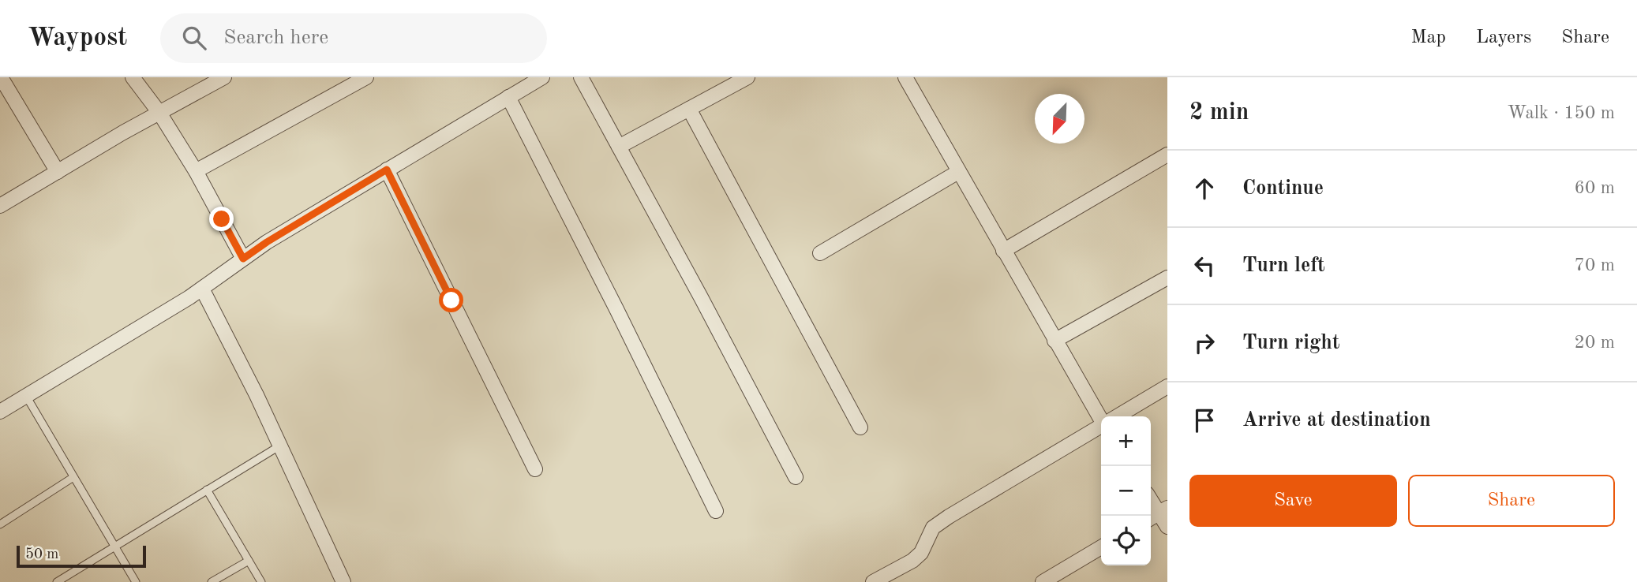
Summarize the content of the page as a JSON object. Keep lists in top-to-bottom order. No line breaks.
{"scale_bar":"50 m","north":"bottom left","page":{"header":"Waypost","search":"Search here","nav":["Map","Layers","Share"],"heading":["2 min","Walk · 150 m"],"list":[["Continue","60 m"],["Turn left","70 m"],["Turn right","20 m"],"Arrive at destination"],"map_buttons":["+","−"],"buttons":["Save","Share"],"scale":"50 m"}}
